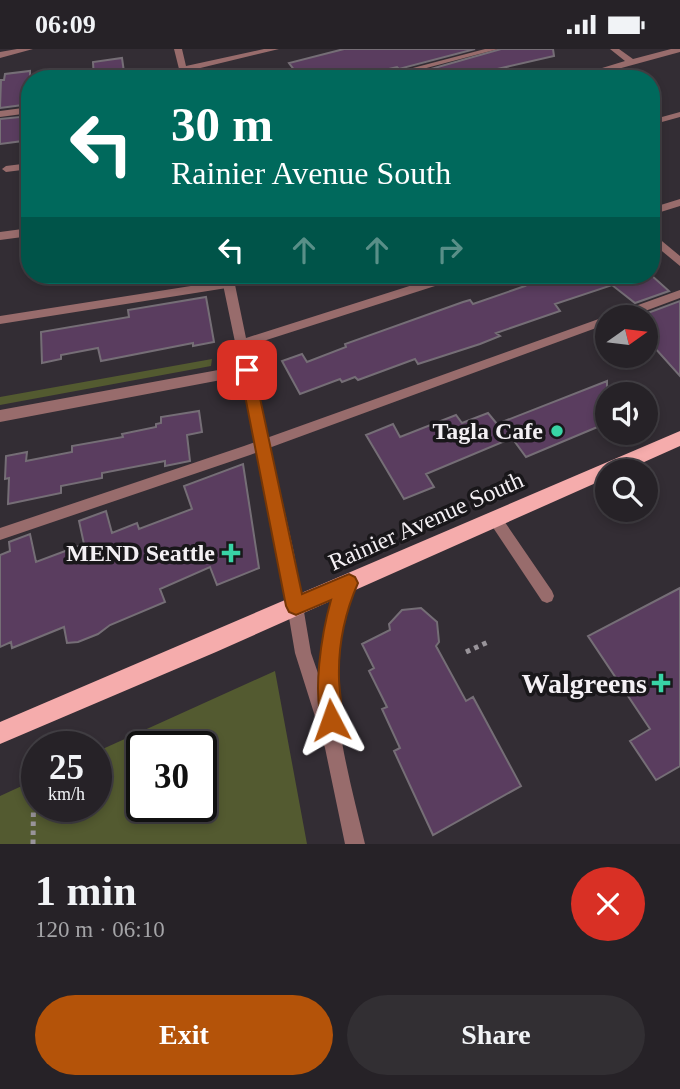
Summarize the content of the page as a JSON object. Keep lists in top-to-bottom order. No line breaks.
{"streets":{"main road":["Rainier Avenue South"]},"places":{"other":["Tagla Cafe"],"health":["MEND Seattle","Walgreens"]},"north":"right","page":{"status":"06:09","turn":["30 m","Rainier Avenue South"],"speed":"25 km/h","limit":"30","heading":["1 min","120 m · 06:10"],"buttons":["Exit","Share"]}}
